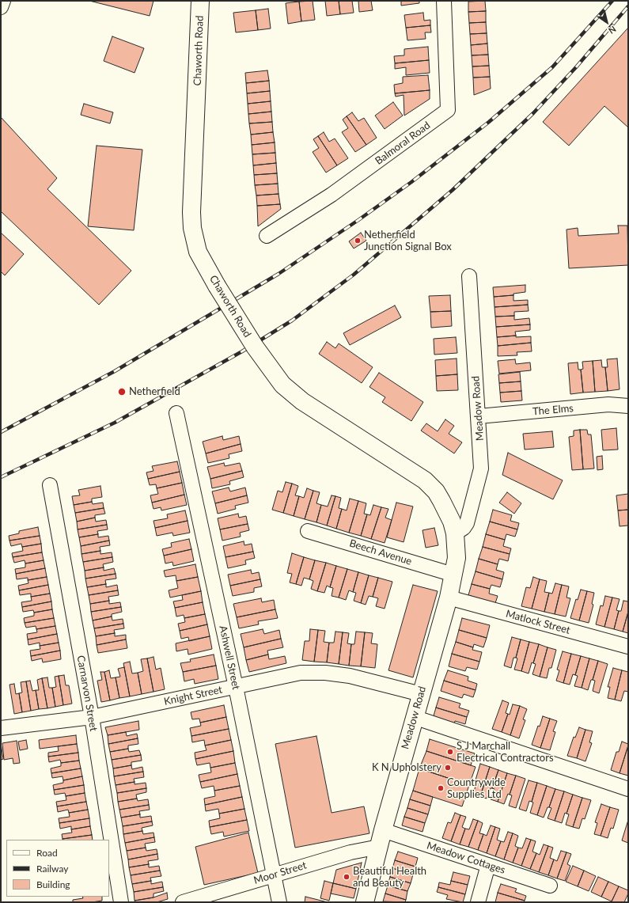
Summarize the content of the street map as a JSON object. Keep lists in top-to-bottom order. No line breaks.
{"streets":{"street":["Chaworth Road","Balmoral Road","Meadow Road","The Elms","Beech Avenue","Matlock Street","Ashwell Street","Carnarvon Street","Knight Street","Meadow Cottages","Moor Street"]},"crossings":[["Chaworth Road","Meadow Road"],["Meadow Road","The Elms"],["Meadow Road","Beech Avenue"],["Meadow Road","Matlock Street"],["Meadow Road","Knight Street"],["Meadow Road","Meadow Cottages"],["Meadow Road","Moor Street"],["Ashwell Street","Knight Street"],["Ashwell Street","Moor Street"],["Carnarvon Street","Knight Street"]],"places":["Netherfield Junction Signal Box","Netherfield","S J Marchall Electrical Contractors","K N Upholstery","Countrywide Supplies Ltd","Beautiful Health and Beauty"],"legend":["Road","Railway","Building"],"north":"bottom right"}
